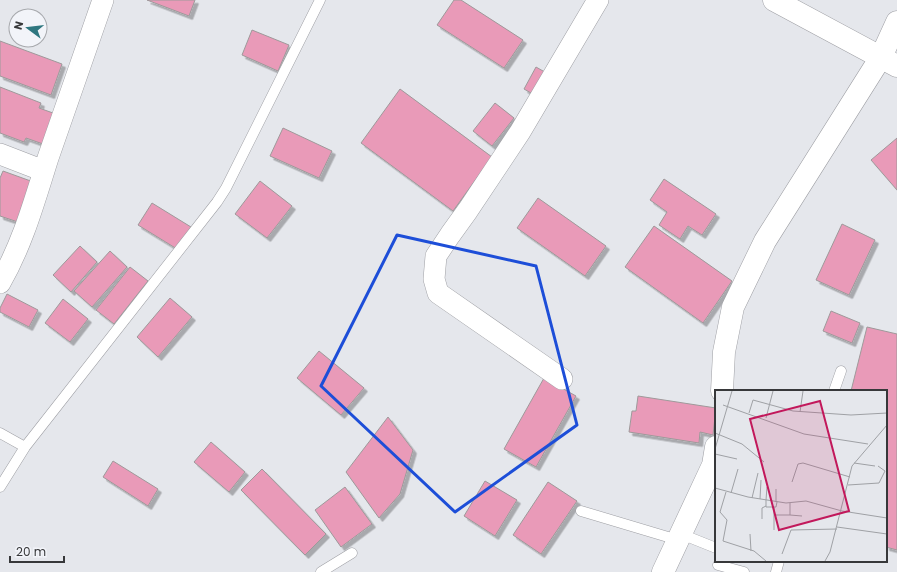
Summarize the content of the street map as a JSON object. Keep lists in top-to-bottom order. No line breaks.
{"scale_bar":"20 m","north":"left"}
